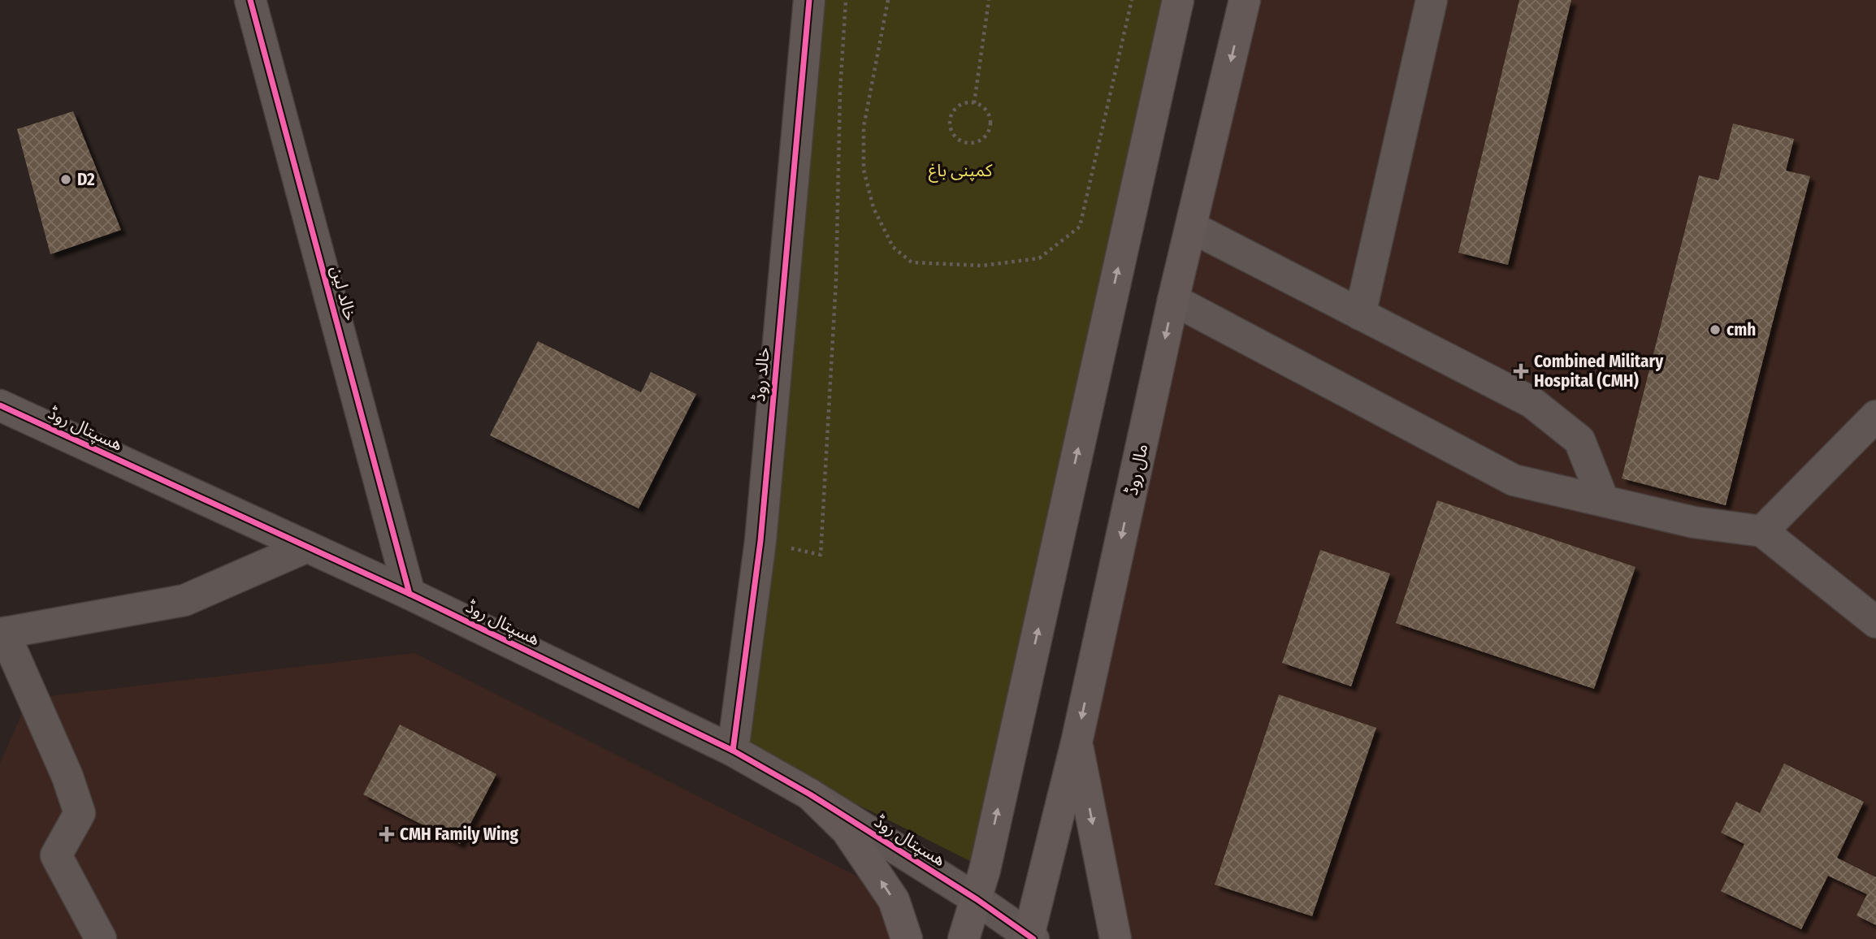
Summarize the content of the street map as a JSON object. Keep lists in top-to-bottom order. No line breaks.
{"streets":{"main road":["مال روڈ"],"street":["خالد لین","خالد روڈ","ھسپتال روڈ"]},"crossings":[["خالد لین","ھسپتال روڈ"],["خالد روڈ","ھسپتال روڈ"],["ھسپتال روڈ","مال روڈ"]],"parks":["کمپنی باغ"],"places":{"other":["D2","cmh"],"health":["Combined Military Hospital (CMH)","CMH Family Wing"]}}
